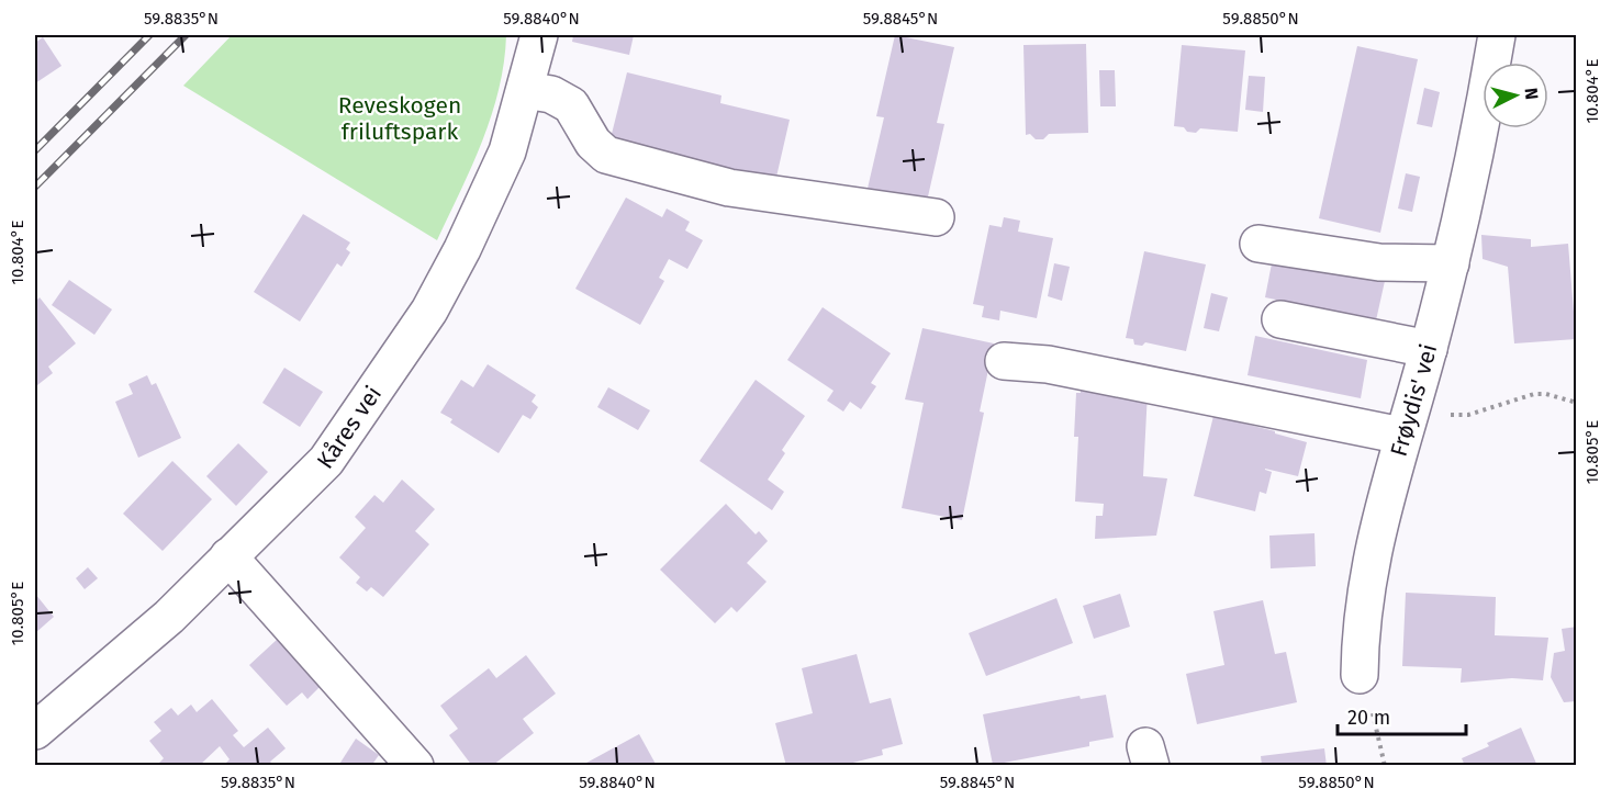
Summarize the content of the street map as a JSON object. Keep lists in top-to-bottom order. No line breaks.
{"streets":{"street":["Frøydis' vei","Kåres vei"]},"parks":["Reveskogen friluftspark"],"scale_bar":"20 m","north":"right","coordinates":["59.8835°N","59.8840°N","59.8845°N","59.8850°N","10.804°E","10.805°E"]}
